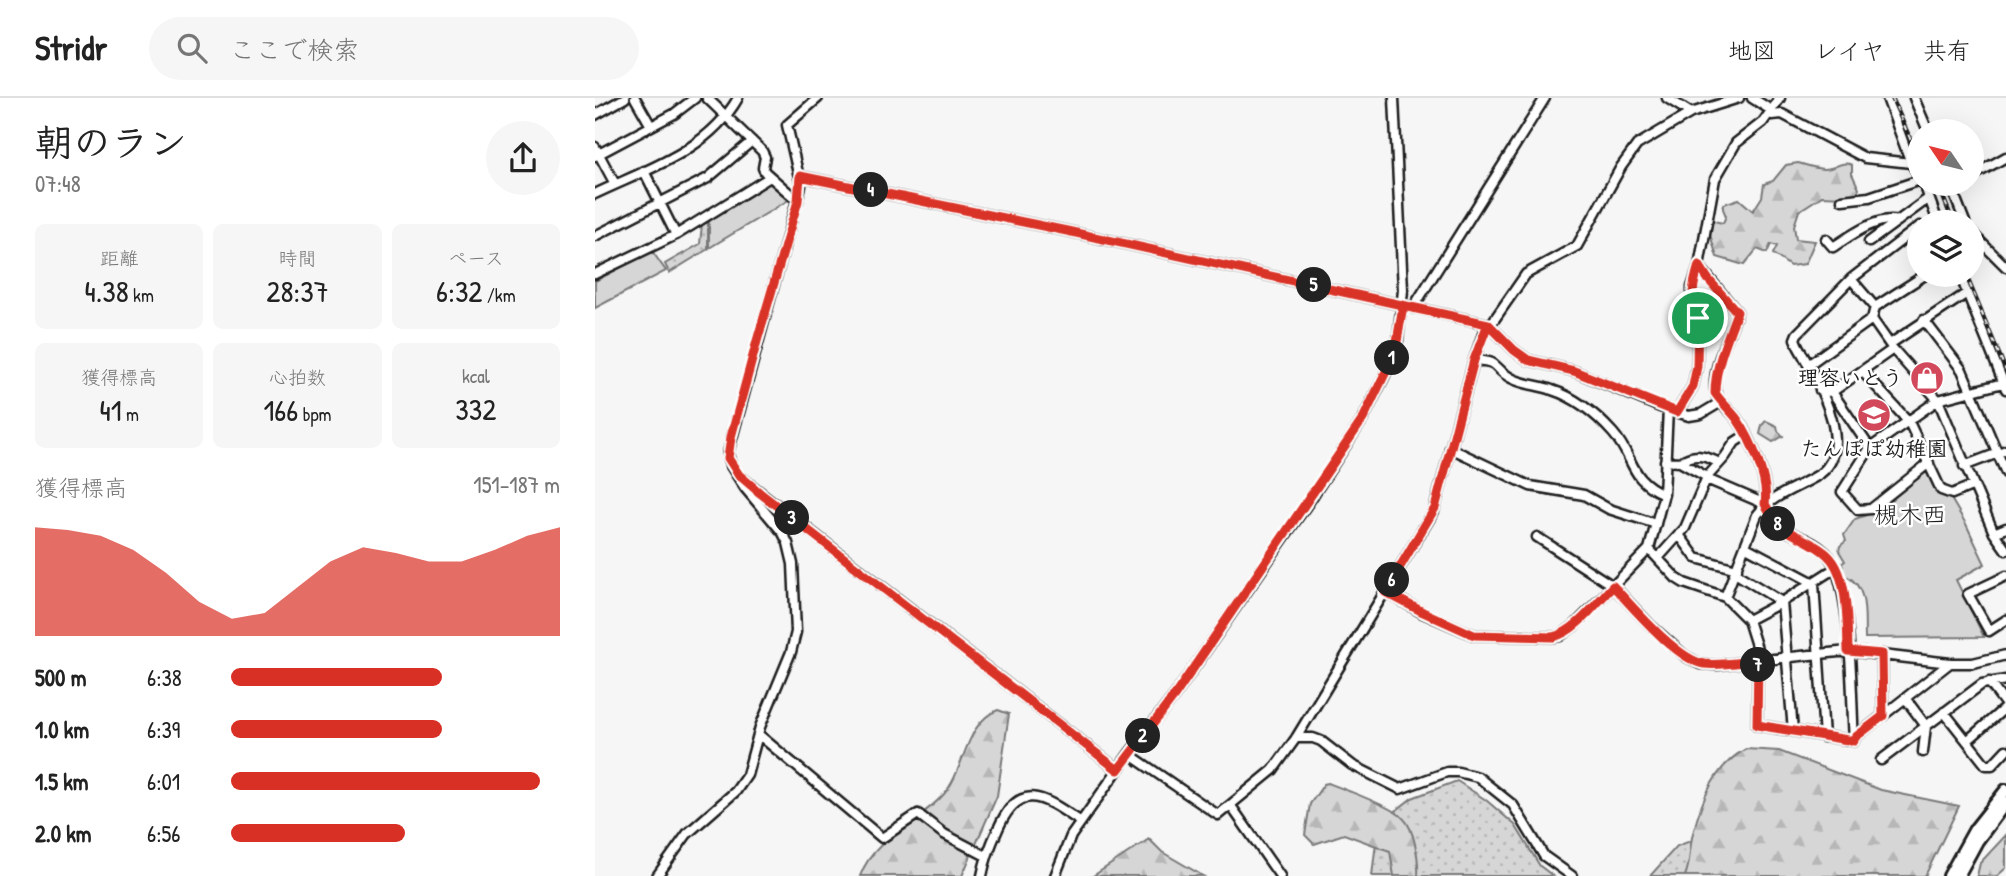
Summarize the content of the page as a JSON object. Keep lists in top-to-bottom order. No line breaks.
{"districts":["槻木西"],"places":{"shop":["理容いとう"],"school or university":["たんぽぽ幼稚園"]},"north":"top left","page":{"header":"Stridr","search":"ここで検索","nav":["地図","レイヤ","共有"],"heading":["朝のラン","07:48"],"pins":["4","5","1","3","8","6","7","2"],"stats":[["距離","4.38 km"],["時間","28:37"],["ペース","6:32 /km"],["獲得標高","41 m"],["心拍数","166 bpm"],["kcal","332"]],"chart":["獲得標高","151–187 m"],"list":[{"name":"500 m","note":"6:38"},{"name":"1.0 km","note":"6:39"},{"name":"1.5 km","note":"6:01"},{"name":"2.0 km","note":"6:56"}]}}
